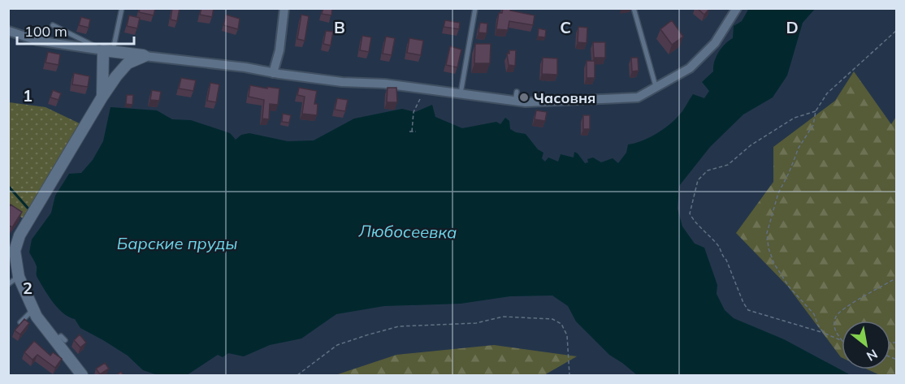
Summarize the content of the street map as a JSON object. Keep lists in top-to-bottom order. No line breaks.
{"water":["Любосеевка","Барские пруды"],"places":["Часовня"],"scale_bar":"100 m","north":"bottom right","grid":{"columns":["B","C","D"],"rows":["1","2"]}}
